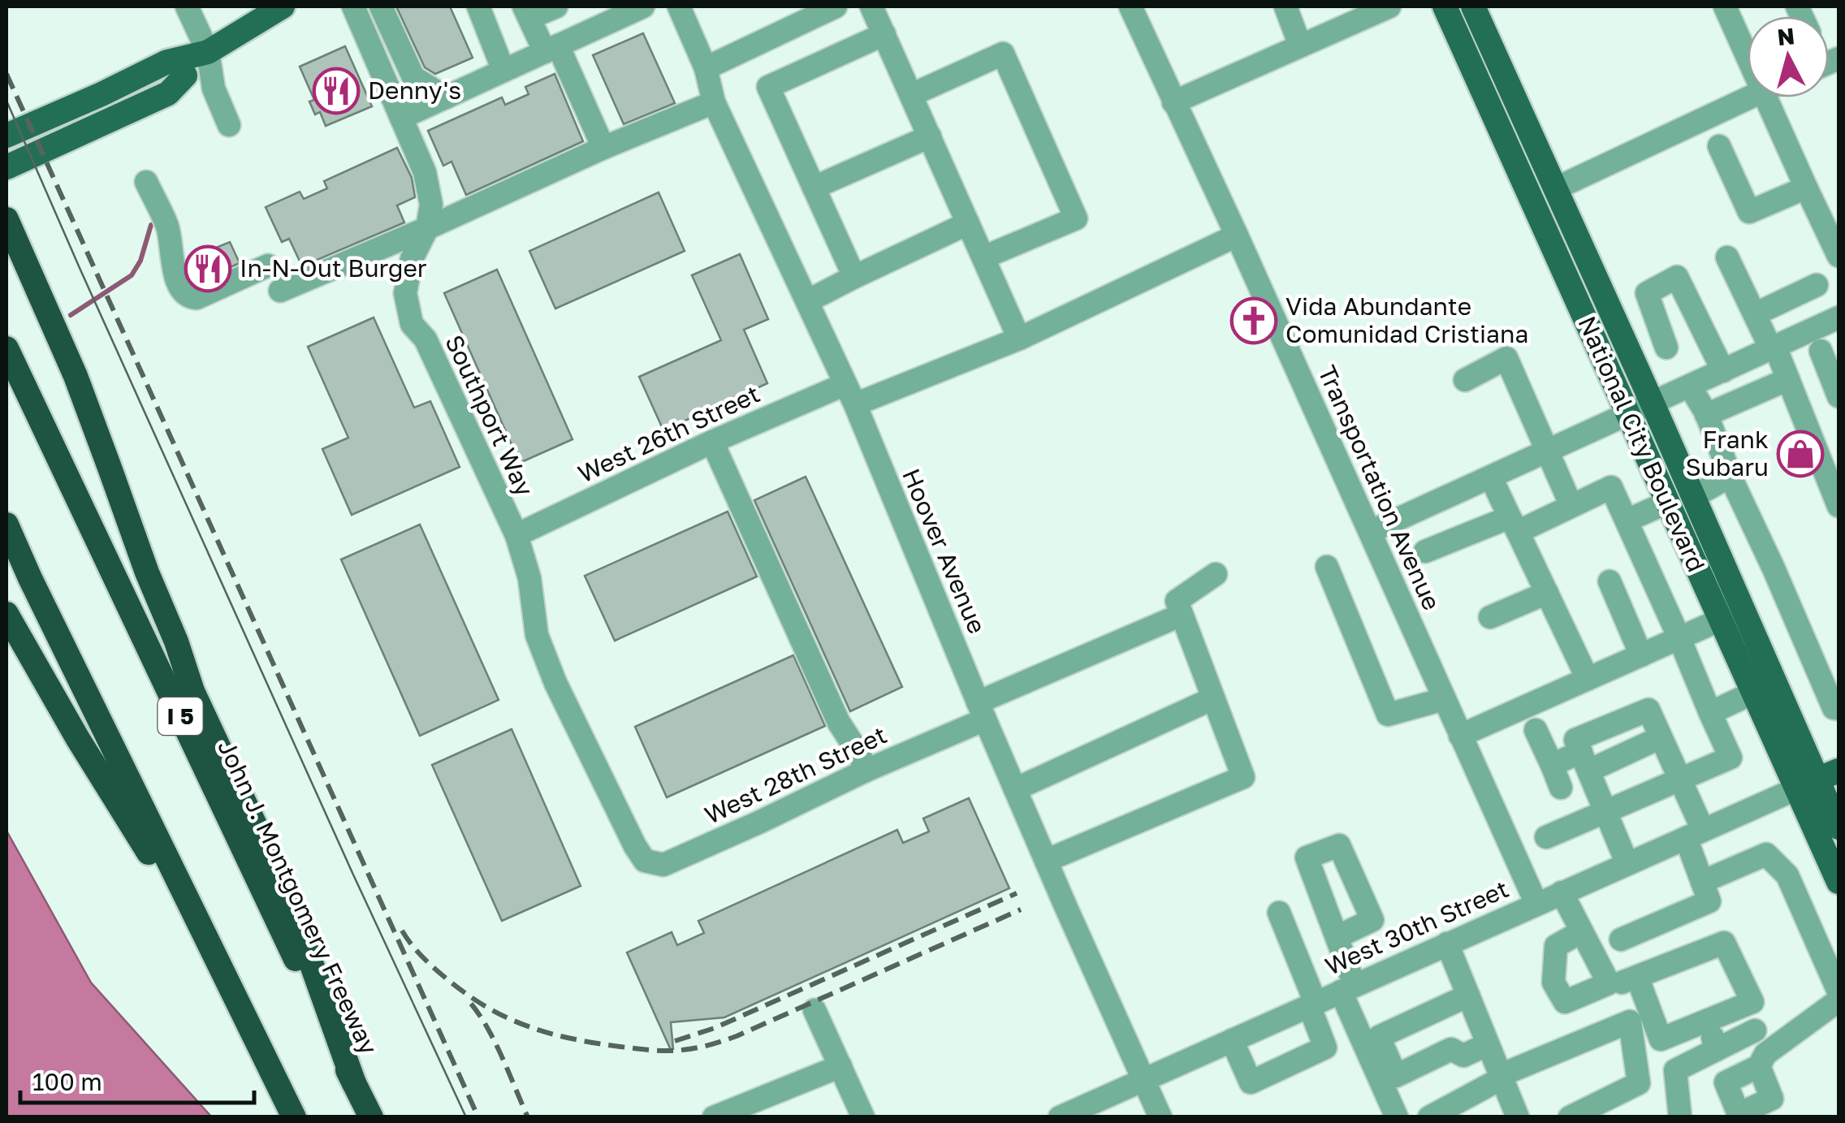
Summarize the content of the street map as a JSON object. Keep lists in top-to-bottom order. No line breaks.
{"streets":{"highway":["I 5","John J. Montgomery Freeway"],"main road":["National City Boulevard"],"street":["Southport Way","West 26th Street","Transportation Avenue","Hoover Avenue","West 28th Street","West 30th Street"]},"crossings":[["Southport Way","West 26th Street"],["Southport Way","West 28th Street"],["West 26th Street","Transportation Avenue"],["West 26th Street","Hoover Avenue"],["National City Boulevard","West 30th Street"],["Transportation Avenue","West 30th Street"],["Hoover Avenue","West 28th Street"],["Hoover Avenue","West 30th Street"]],"places":{"restaurant":["Denny's","In-N-Out Burger"],"church":["Vida Abundante Comunidad Cristiana"],"shop":["Frank Subaru"]},"scale_bar":"100 m","north":"top"}
